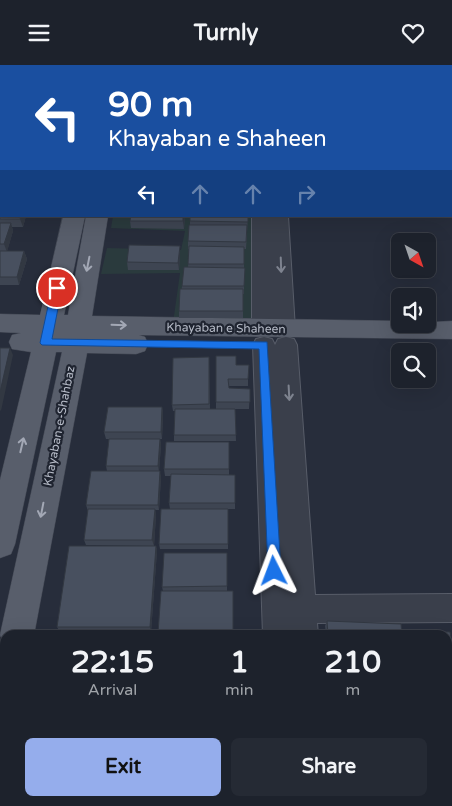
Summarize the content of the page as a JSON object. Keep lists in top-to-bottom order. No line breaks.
{"streets":{"main road":["Khayaban e Shaheen","Khayaban-e-Shahbaz"]},"crossings":[["Khayaban e Shaheen","Khayaban-e-Shahbaz"]],"north":"bottom right","page":{"header":"Turnly","turn":["90 m","Khayaban e Shaheen"],"eta":["22:15","Arrival","1","min","210","m"],"buttons":["Exit","Share"]}}
